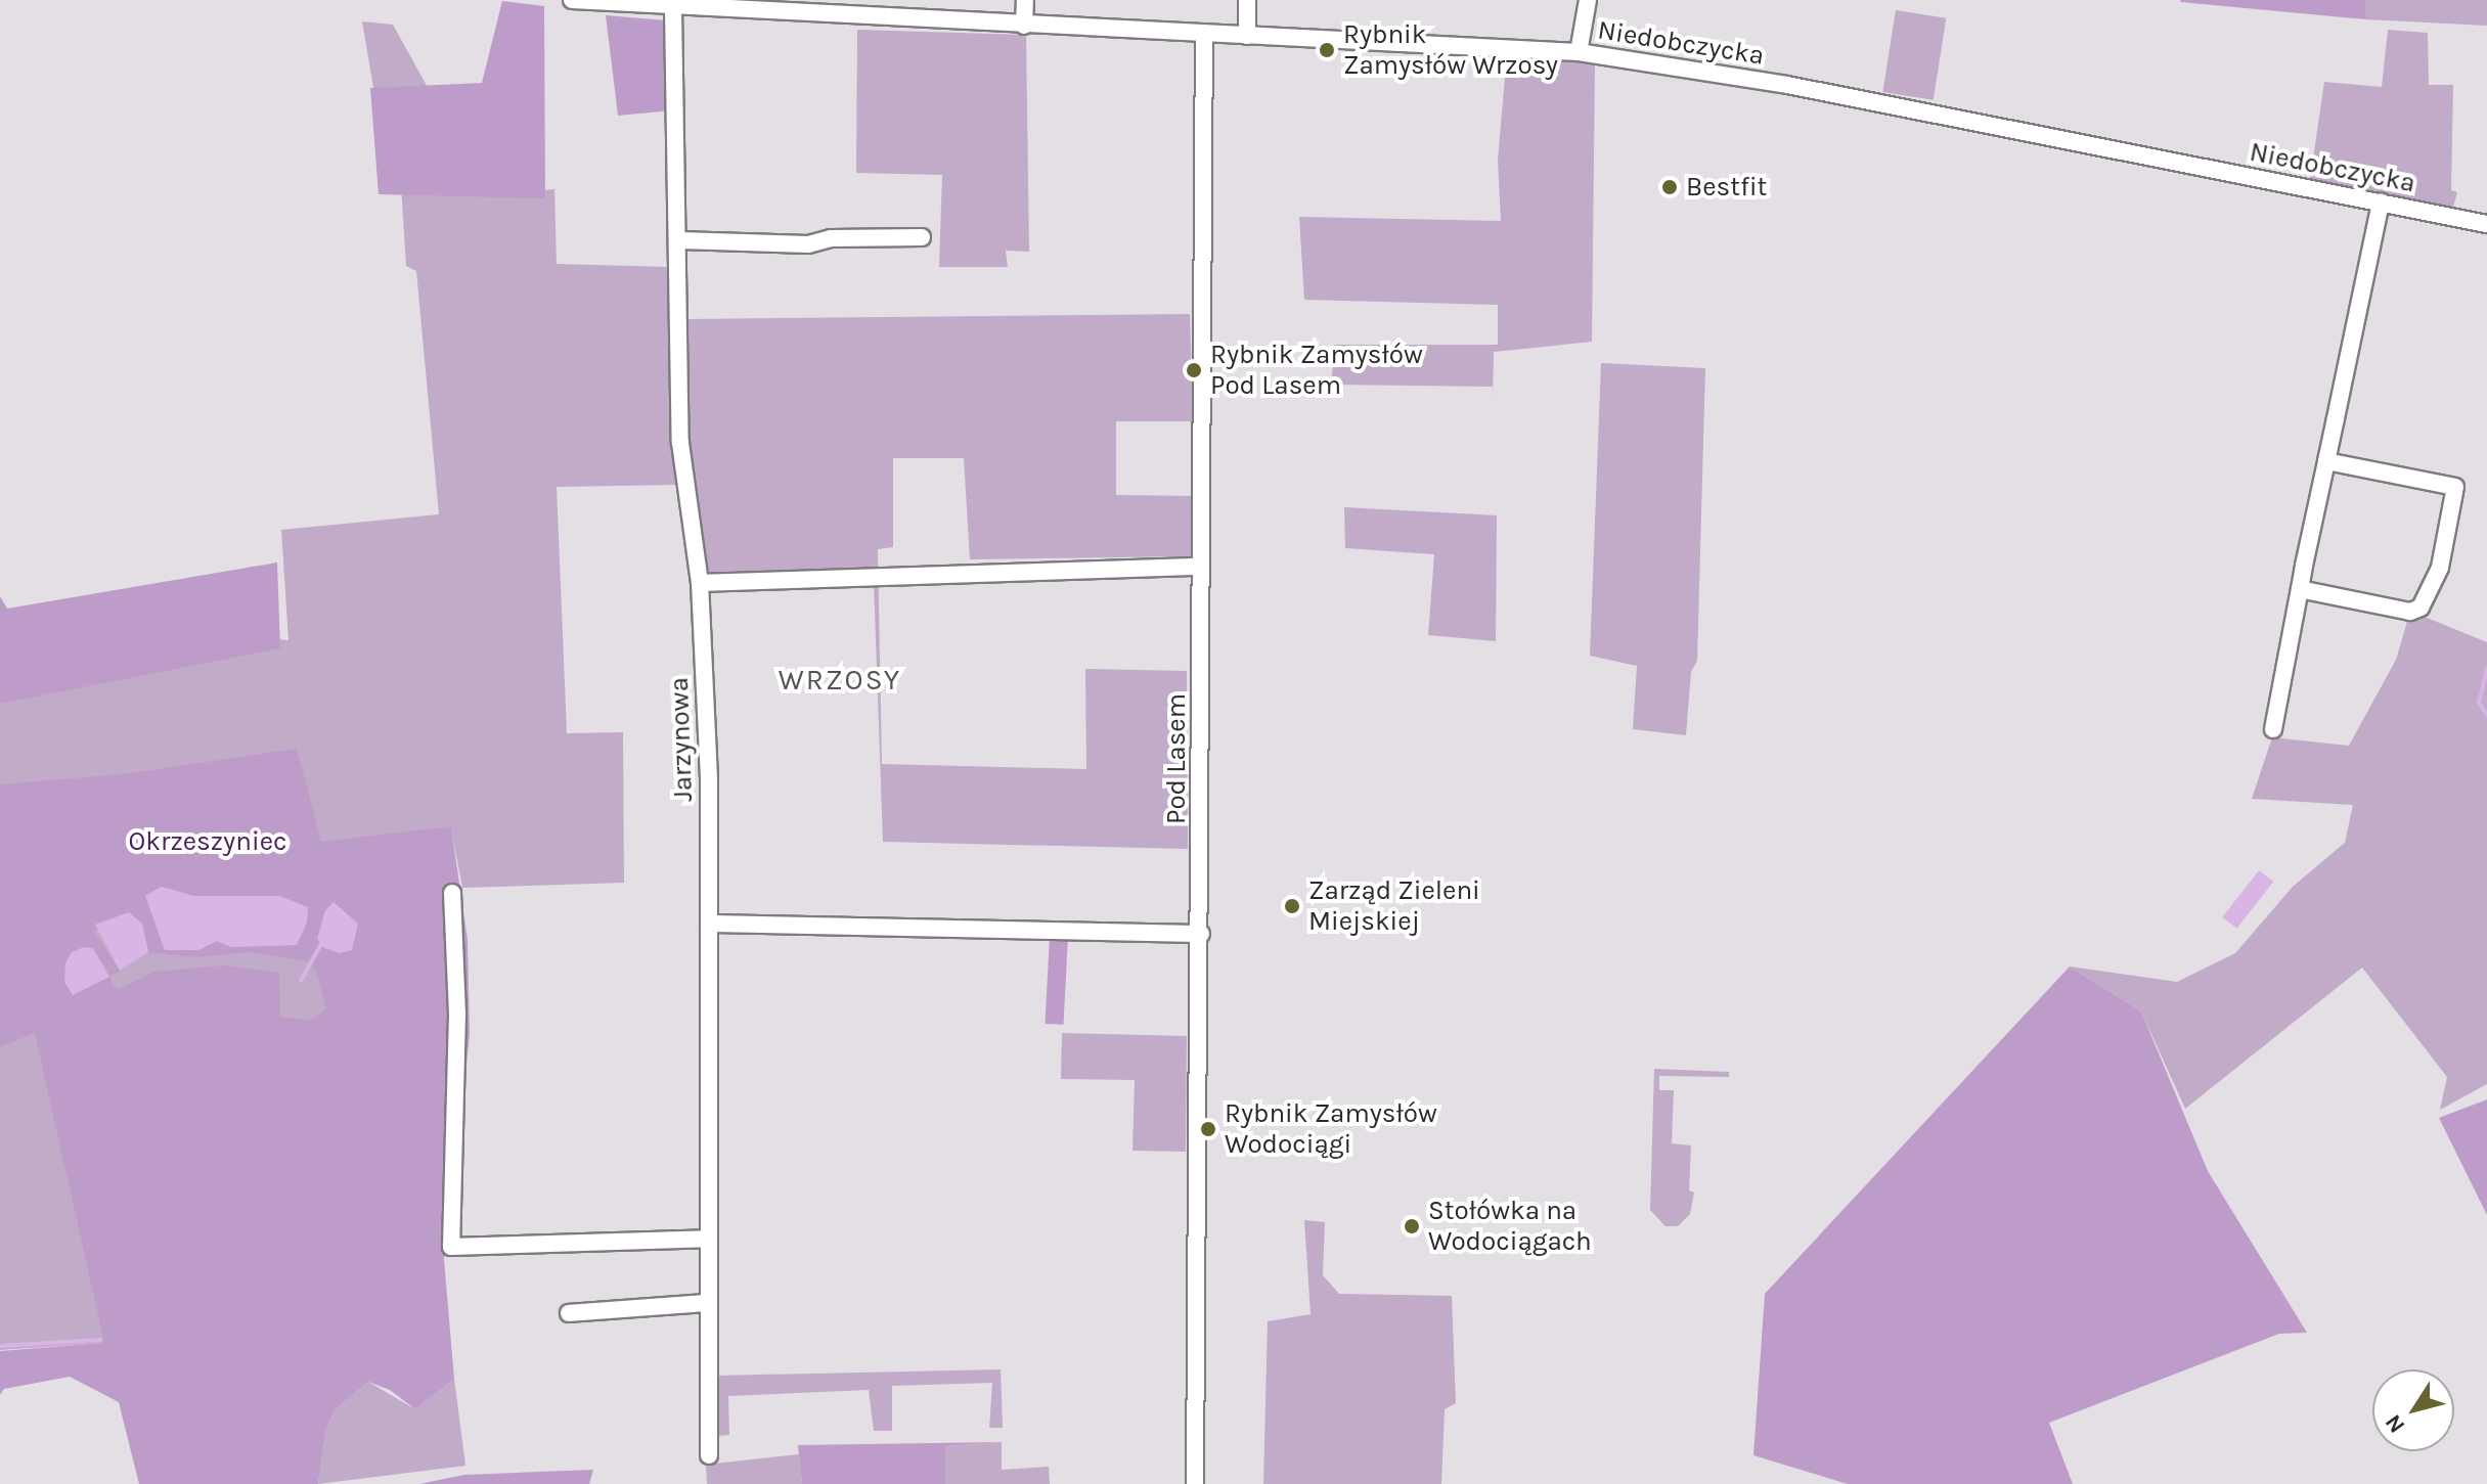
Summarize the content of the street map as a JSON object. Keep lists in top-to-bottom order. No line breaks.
{"streets":{"street":["Niedobczycka","Jarzynowa","Pod Lasem"]},"crossings":[["Niedobczycka","Jarzynowa"],["Niedobczycka","Pod Lasem"]],"districts":["WRZOSY"],"parks":["Okrzeszyniec"],"places":["Rybnik Zamysłów Wrzosy","Bestfit","Rybnik Zamysłów Pod Lasem","Zarząd Zieleni Miejskiej","Rybnik Zamysłów Wodociągi","Stołówka na Wodociągach"],"north":"bottom left"}
